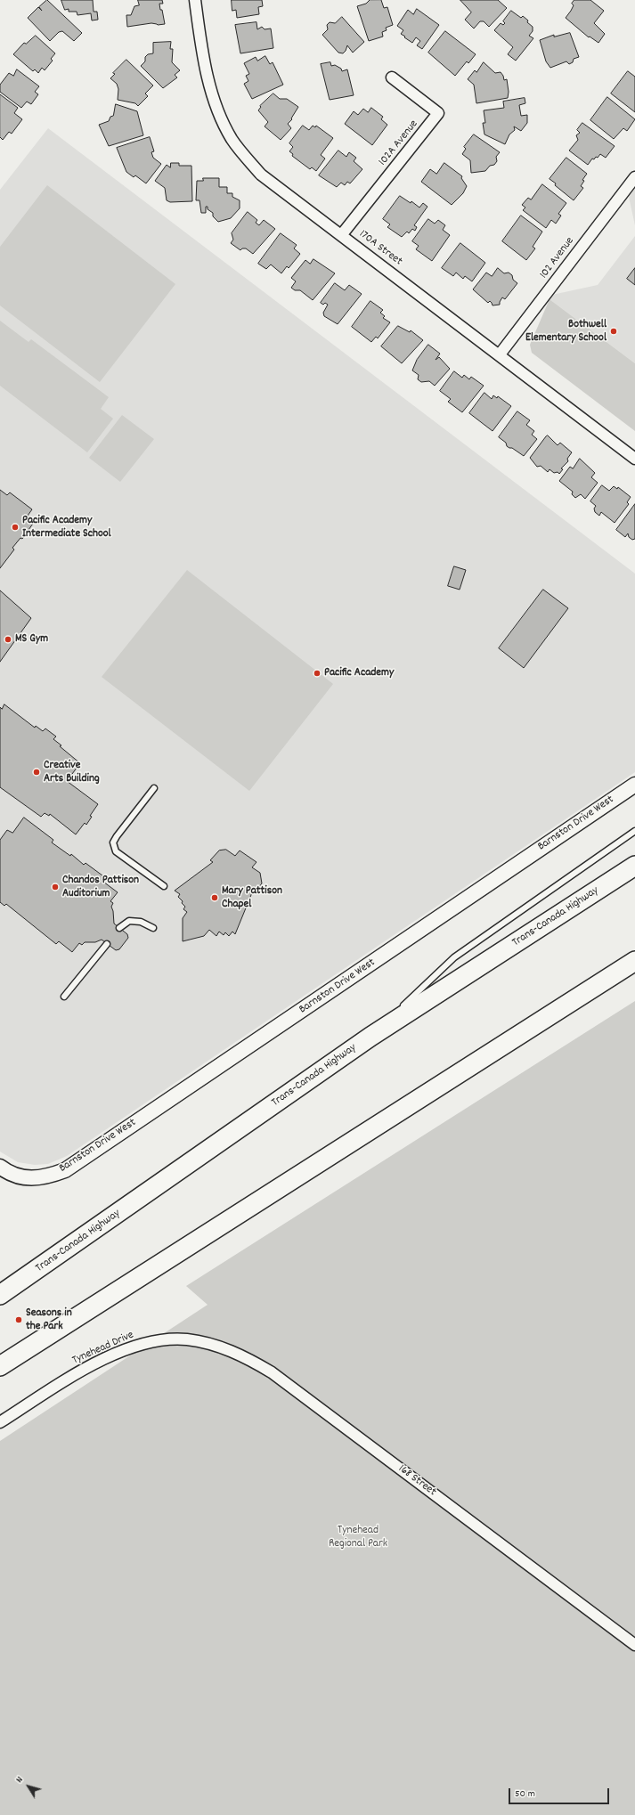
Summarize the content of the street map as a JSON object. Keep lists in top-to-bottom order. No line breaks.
{"streets":{"highway":["Trans-Canada Highway"],"street":["102A Avenue","170A Street","102 Avenue","Barnston Drive West","Tynehead Drive","168 Street"]},"crossings":[["102A Avenue","170A Street"],["170A Street","102 Avenue"],["Tynehead Drive","168 Street"]],"parks":["Tynehead Regional Park"],"places":["Bothwell Elementary School","Pacific Academy Intermediate School","MS Gym","Pacific Academy","Creative Arts Building","Chandos Pattison Auditorium","Mary Pattison Chapel","Seasons in the Park"],"scale_bar":"50 m","north":"top left"}
